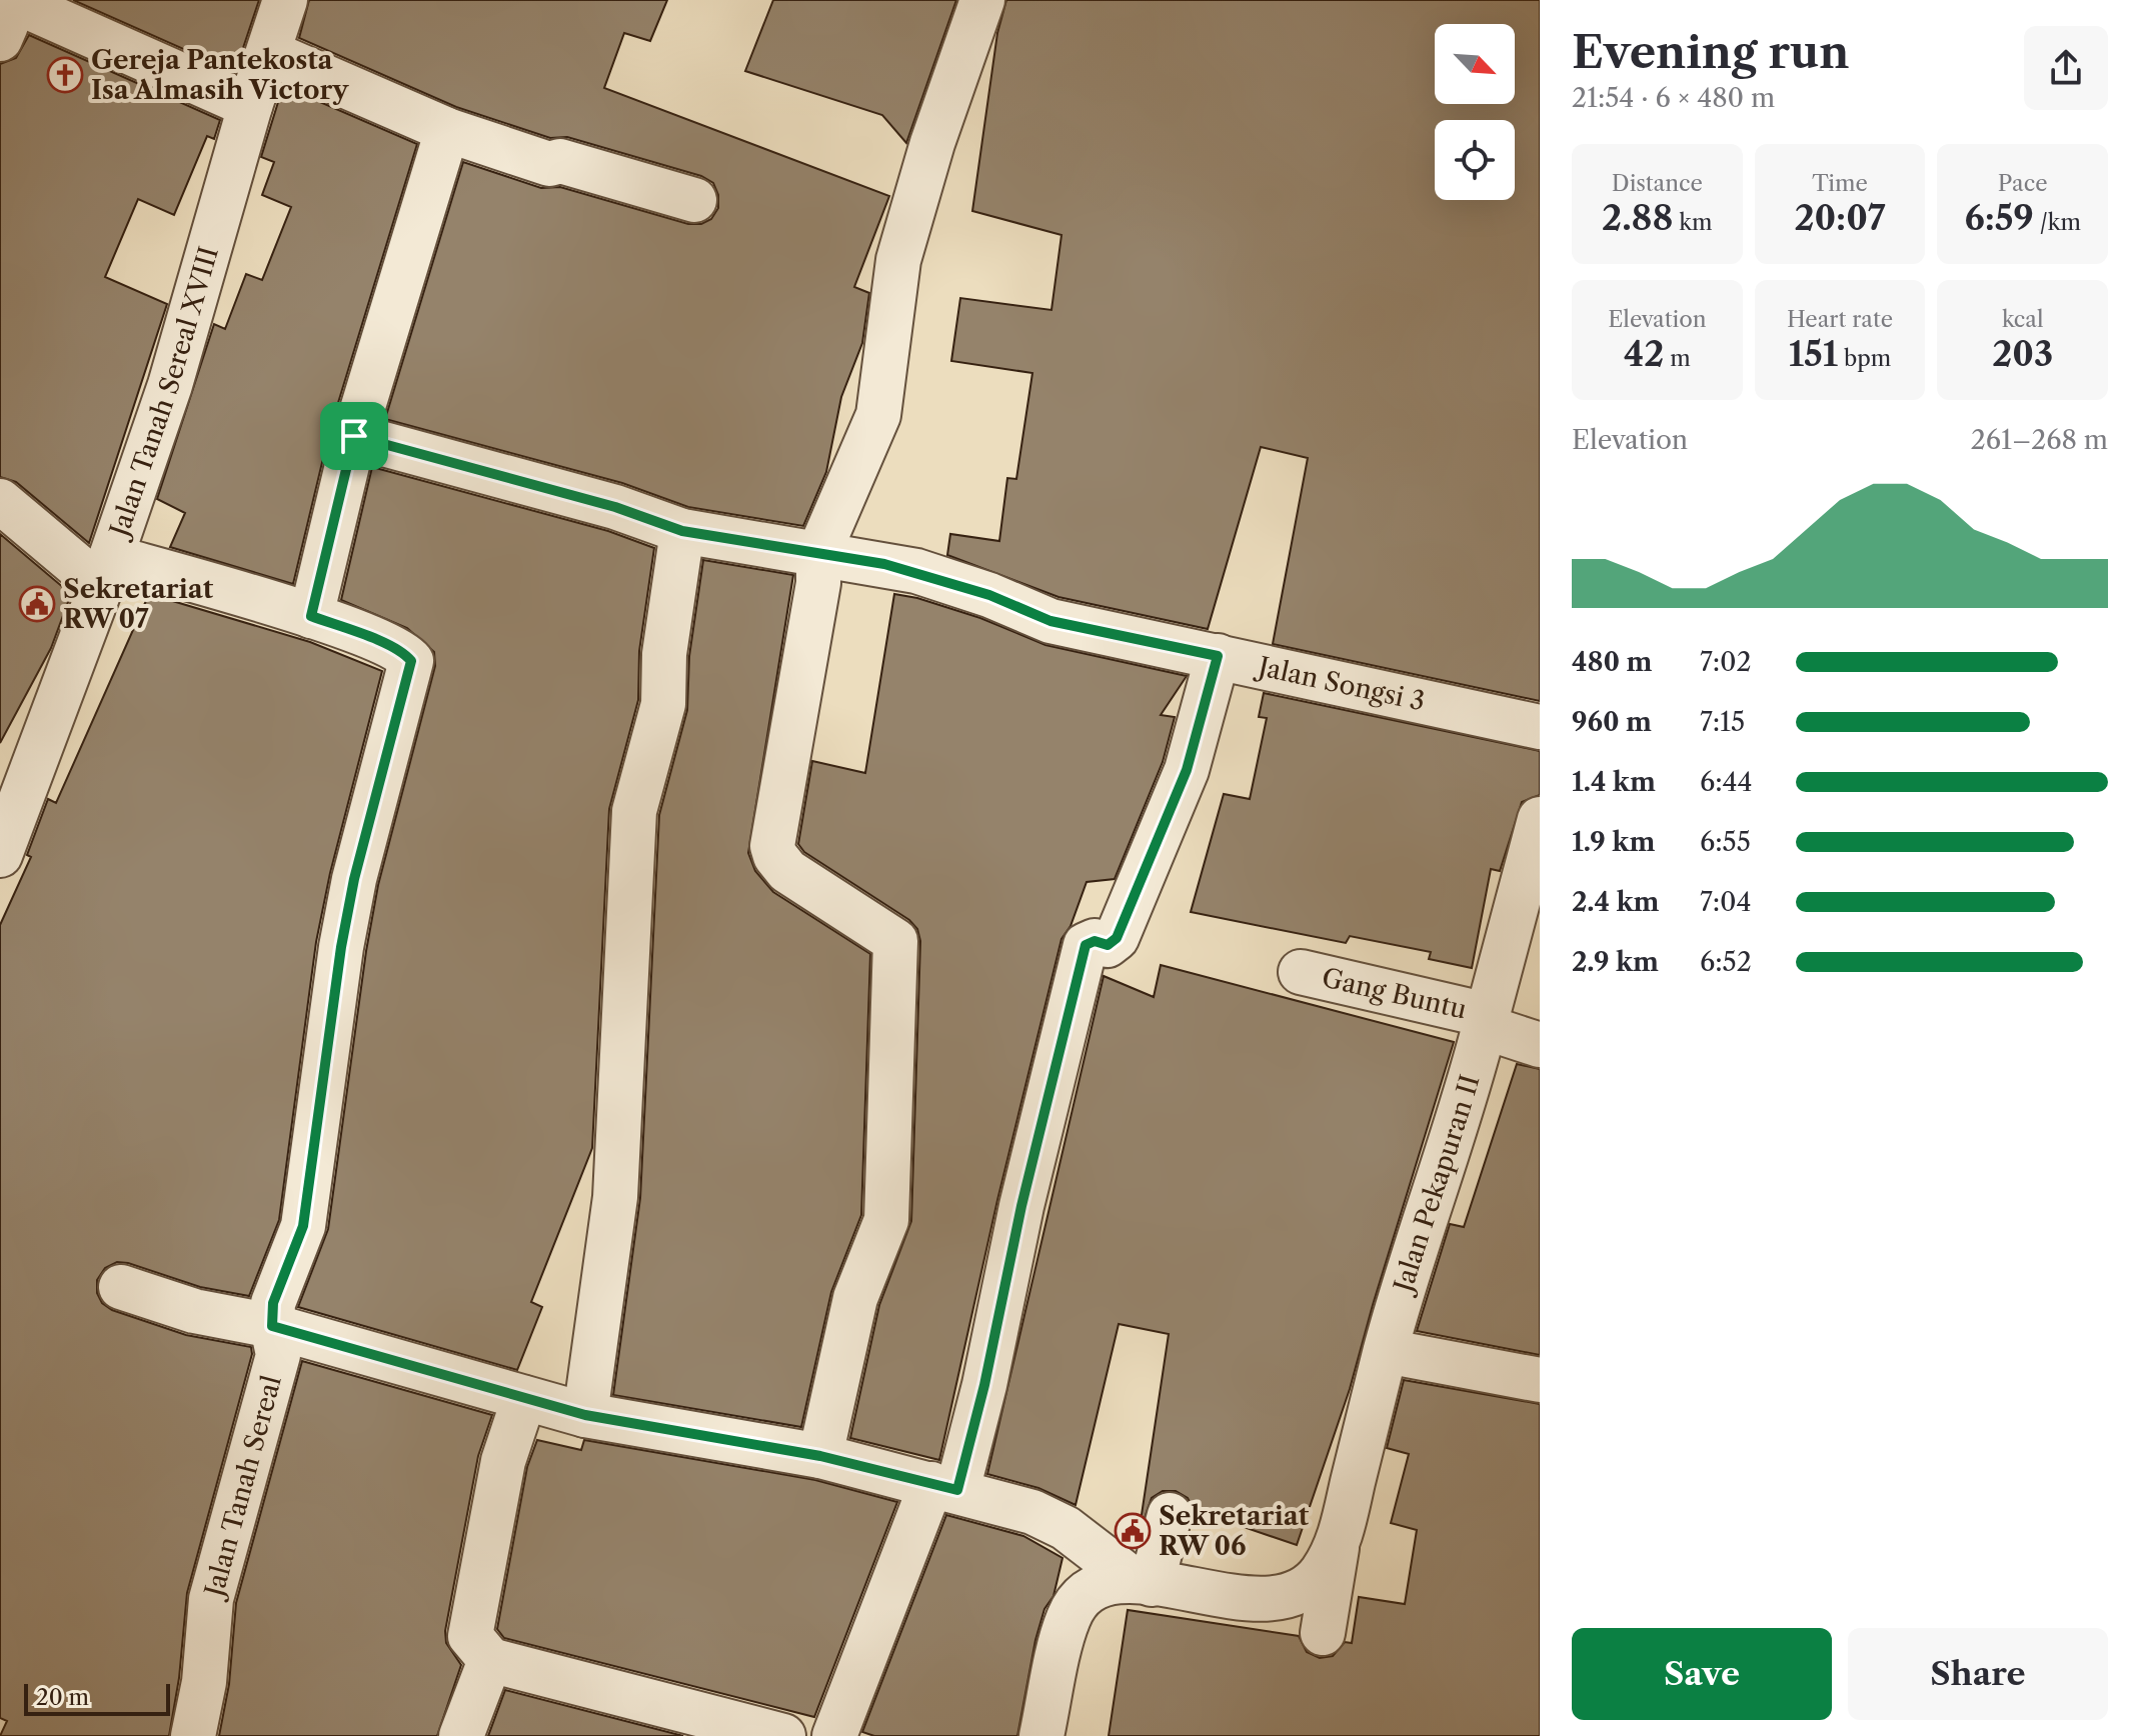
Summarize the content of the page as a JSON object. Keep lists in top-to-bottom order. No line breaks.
{"streets":{"street":["Jalan Tanah Sereal XVIII","Jalan Songsi 3","Gang Buntu","Jalan Pekapuran II","Jalan Tanah Sereal"]},"crossings":[["Jalan Tanah Sereal XVIII","Jalan Tanah Sereal"],["Gang Buntu","Jalan Pekapuran II"]],"places":{"church":["Gereja Pantekosta Isa Almasih Victory"],"public building":["Sekretariat RW 07","Sekretariat RW 06"]},"scale_bar":"20 m","north":"bottom right","page":{"heading":["Evening run","21:54 · 6 × 480 m"],"stats":[["Distance","2.88 km"],["Time","20:07"],["Pace","6:59 /km"],["Elevation","42 m"],["Heart rate","151 bpm"],["kcal","203"]],"chart":["Elevation","261–268 m"],"list":[{"name":"480 m","note":"7:02"},{"name":"960 m","note":"7:15"},{"name":"1.4 km","note":"6:44"},{"name":"1.9 km","note":"6:55"},{"name":"2.4 km","note":"7:04"},{"name":"2.9 km","note":"6:52"}],"buttons":["Save","Share"],"scale":"20 m"}}
